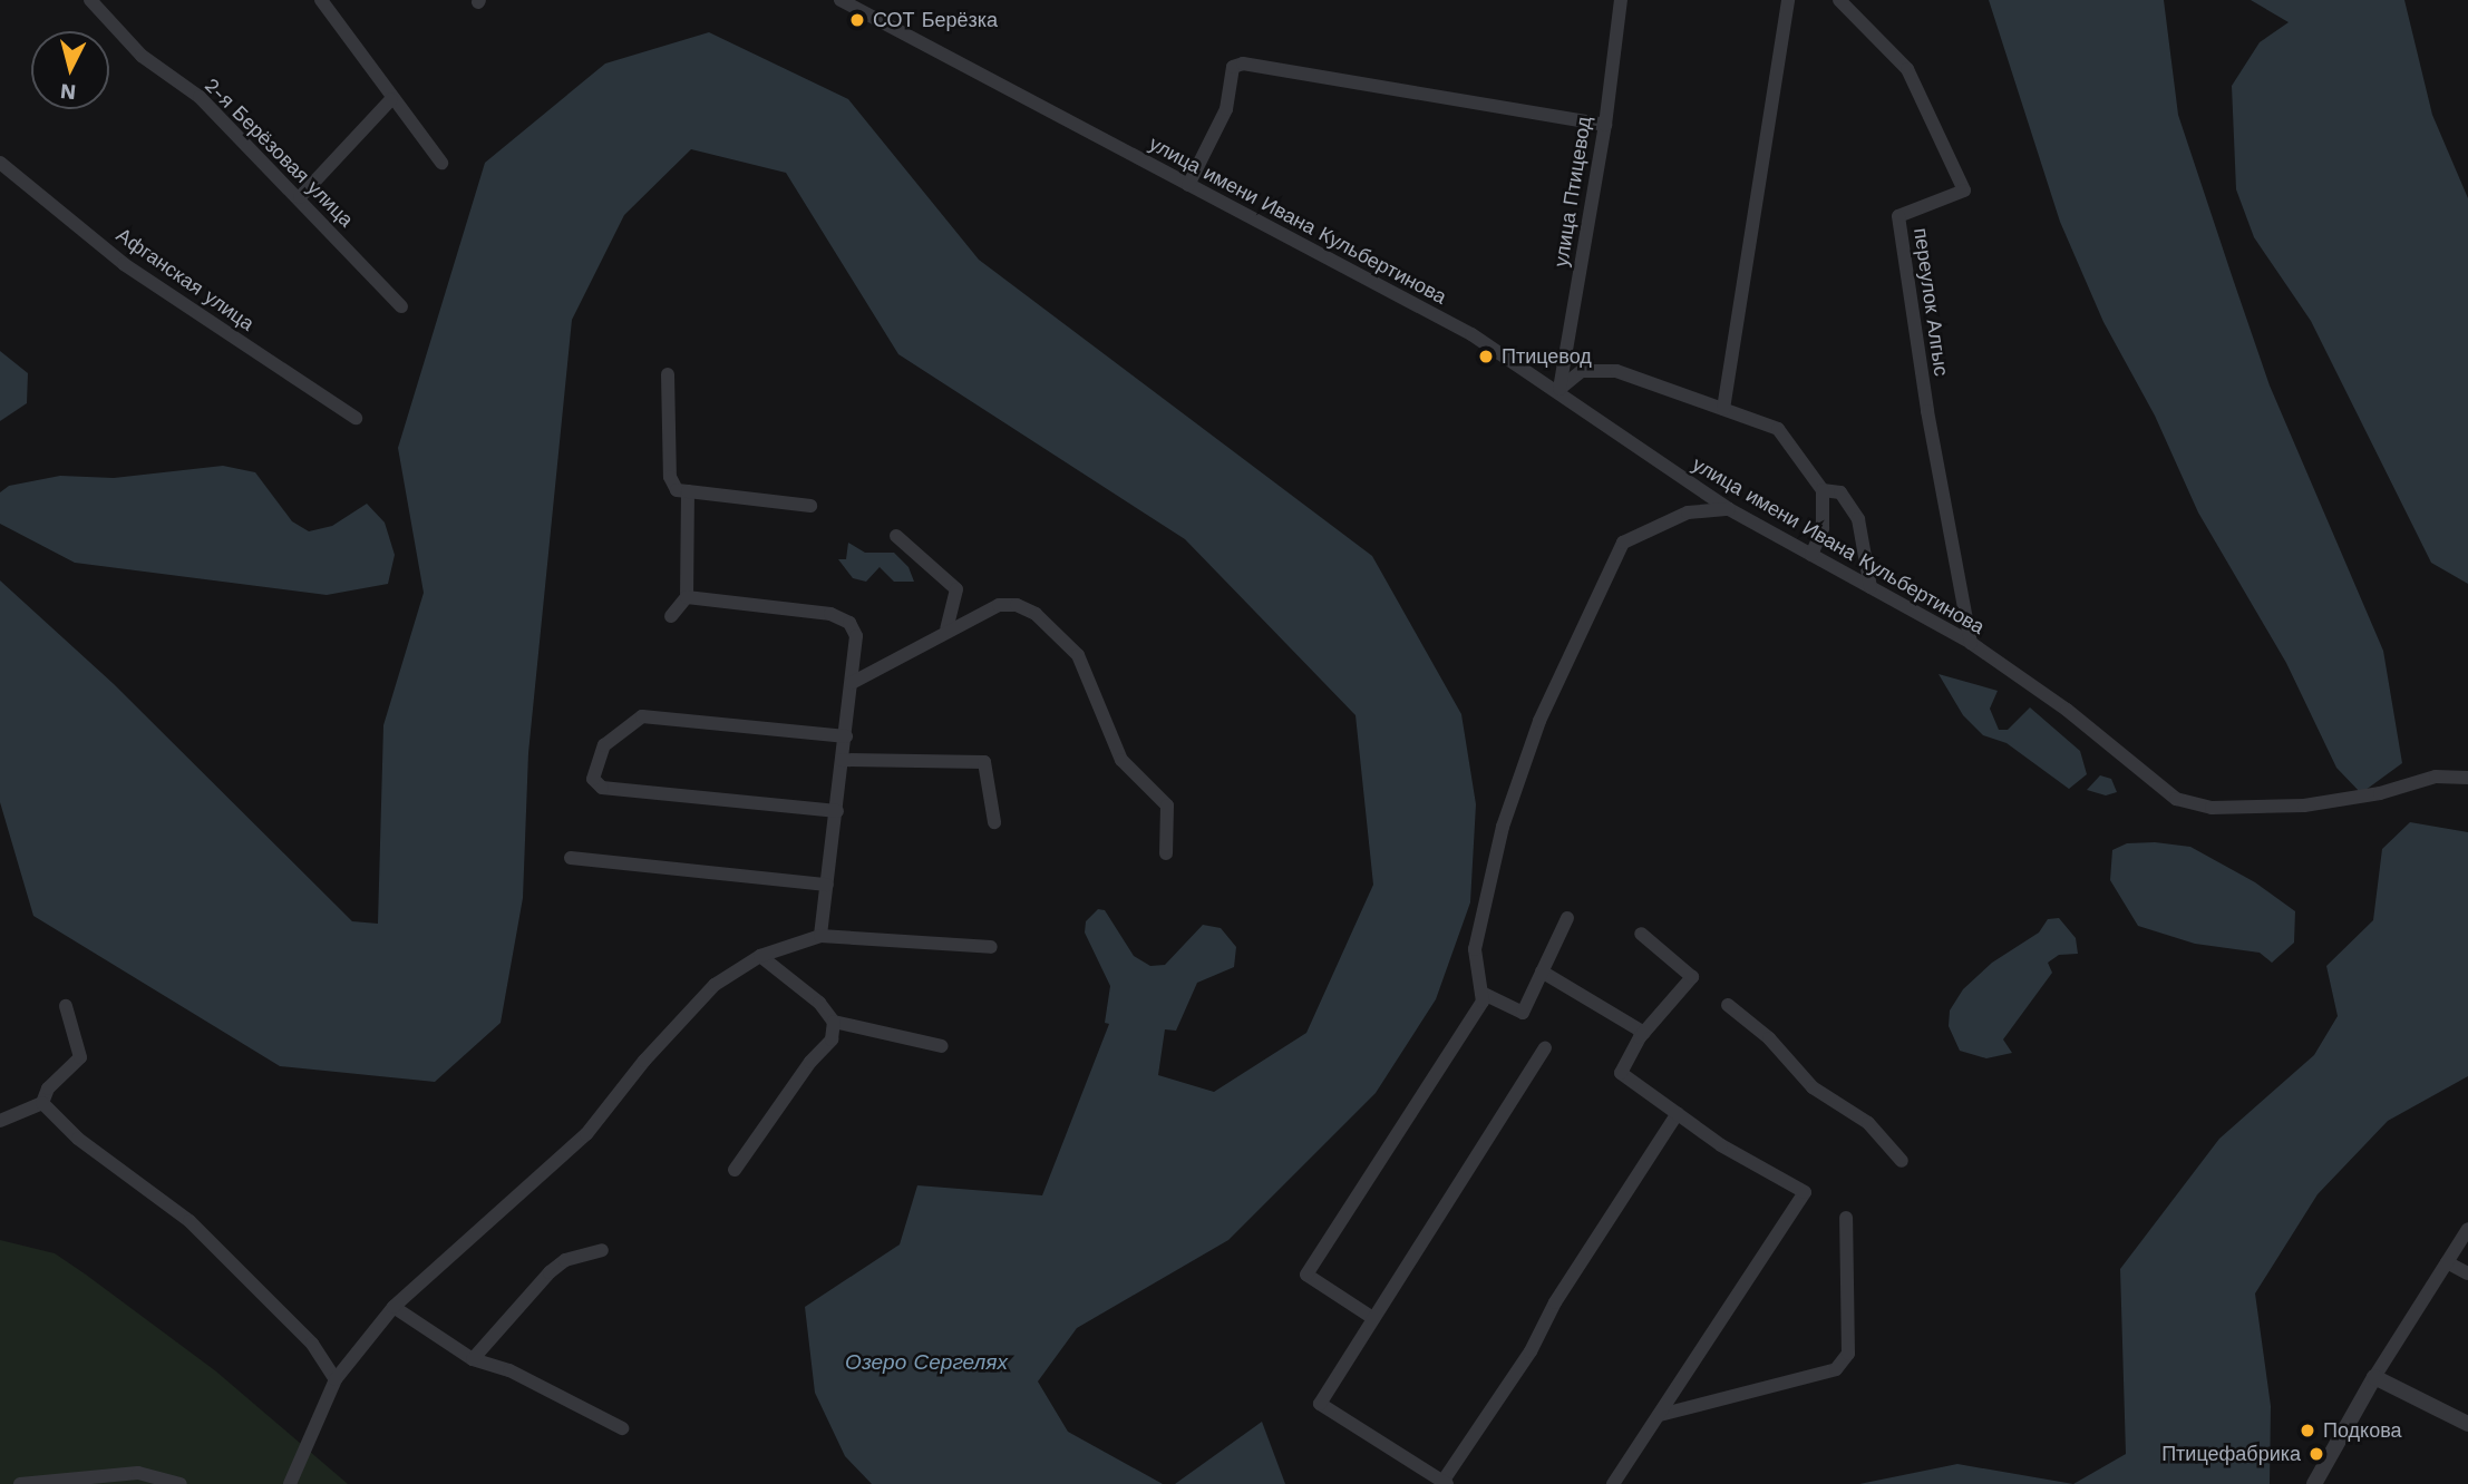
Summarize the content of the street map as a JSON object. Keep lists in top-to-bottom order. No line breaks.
{"streets":{"street":["2-я Берёзовая улица","улица Птицевод","улица имени Ивана Кульбертинова","Афганская улица","переулок Алгыс"]},"crossings":[["улица Птицевод","улица имени Ивана Кульбертинова"],["улица имени Ивана Кульбертинова","переулок Алгыс"]],"water":["Озеро Сергелях"],"places":["СОТ Берёзка","Птицевод","Подкова","Птицефабрика"],"north":"bottom"}
